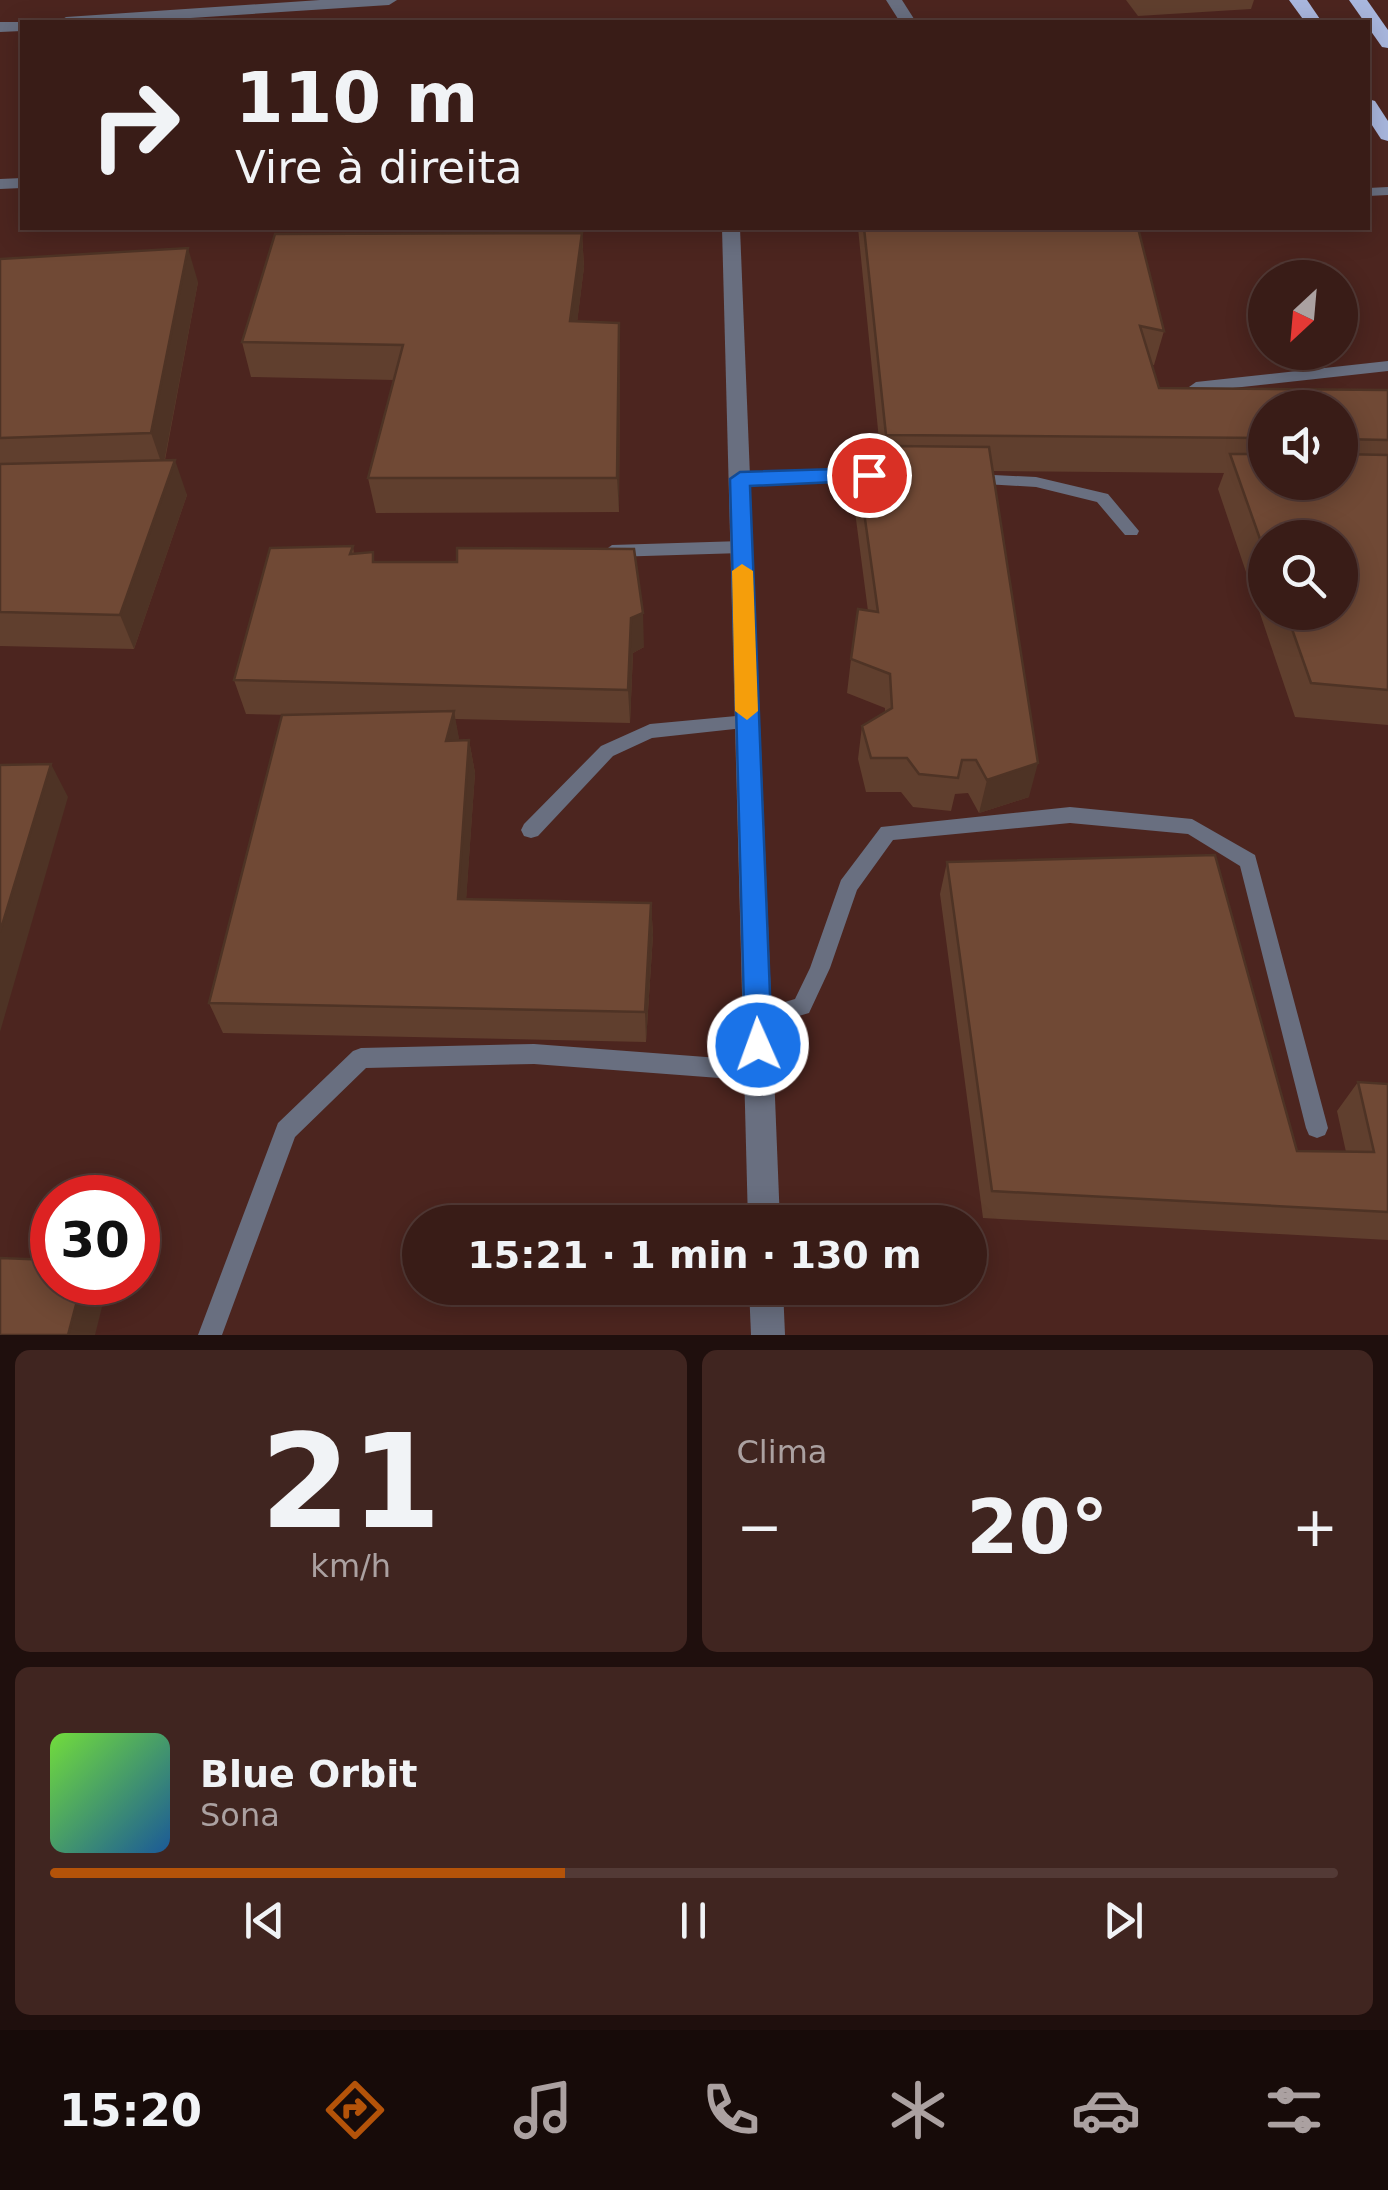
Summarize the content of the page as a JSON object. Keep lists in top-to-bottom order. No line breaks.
{"north":"bottom left","page":{"turn":["110 m","Vire à direita"],"limit":"30","trip":"15:21 · 1 min · 130 m","tile":[["21","km/h"],"Clima"],"heat":["−","20°","+"],"song":["Blue Orbit","Sona"],"tabs":"15:20"}}
